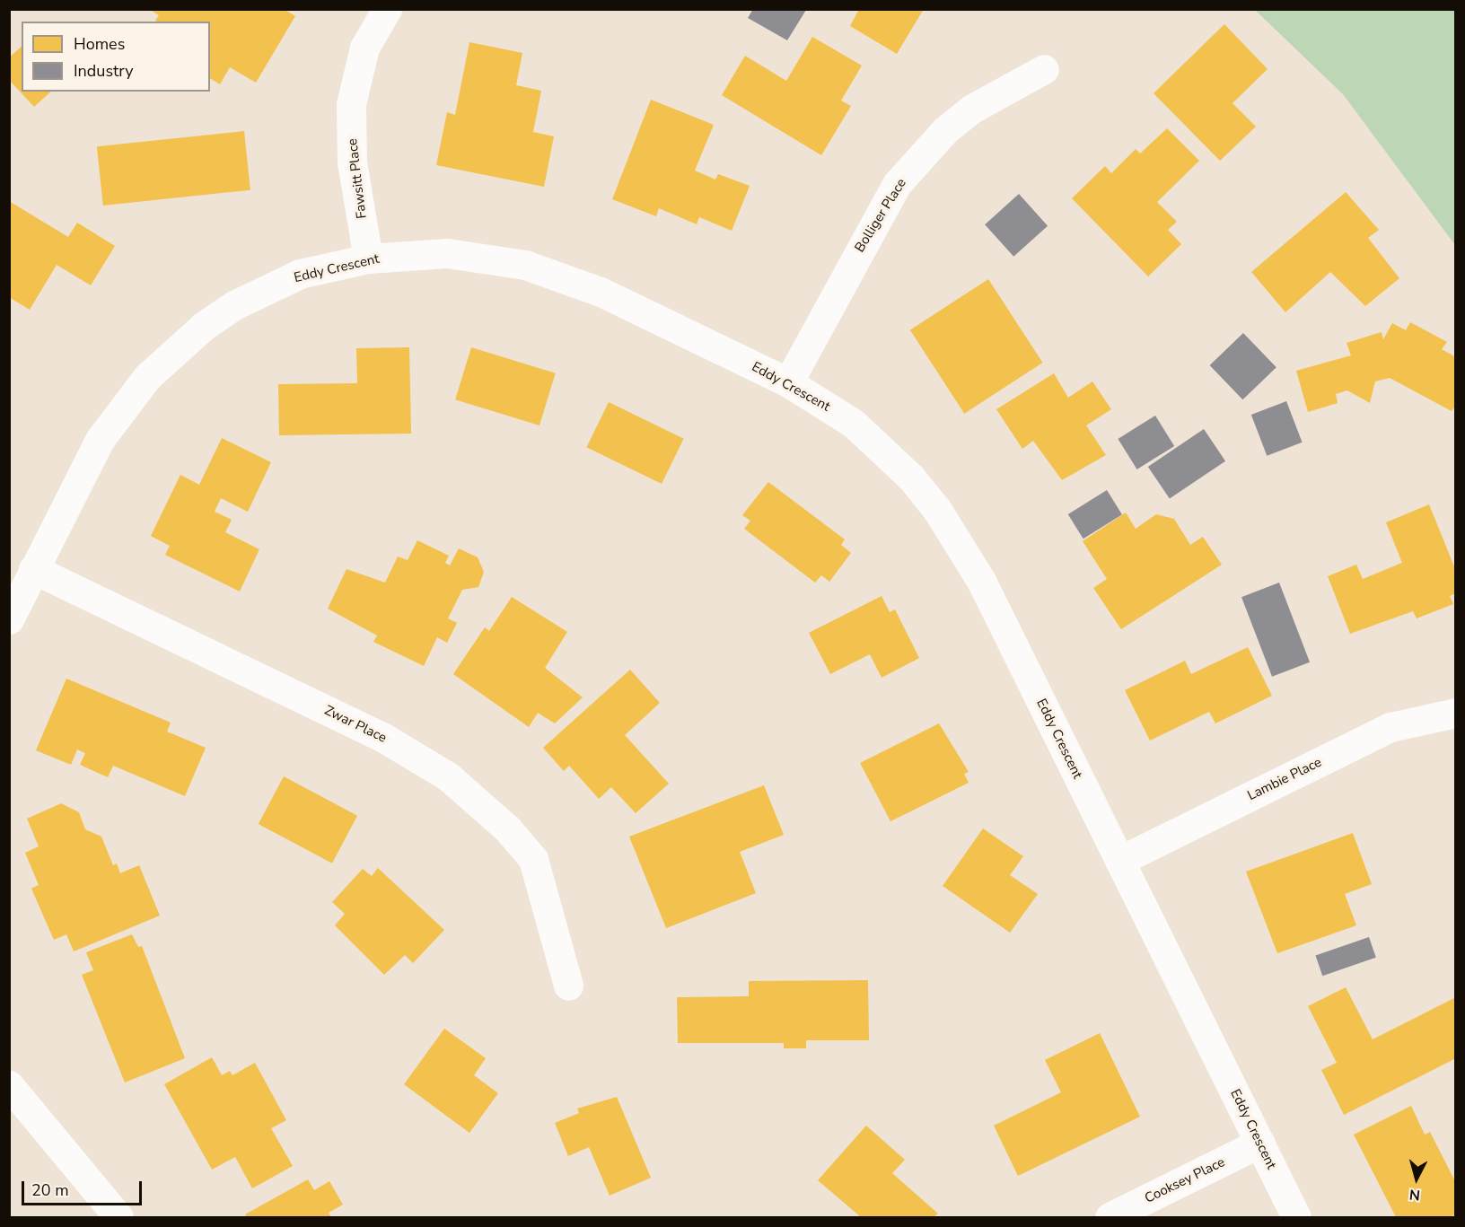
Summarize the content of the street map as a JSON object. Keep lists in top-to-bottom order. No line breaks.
{"streets":{"street":["Fawsitt Place","Bolliger Place","Eddy Crescent","Zwar Place","Lambie Place","Cooksey Place"]},"crossings":[["Fawsitt Place","Eddy Crescent"],["Bolliger Place","Eddy Crescent"],["Eddy Crescent","Zwar Place"],["Eddy Crescent","Lambie Place"],["Eddy Crescent","Cooksey Place"]],"legend":["Homes","Industry"],"scale_bar":"20 m","north":"bottom"}
